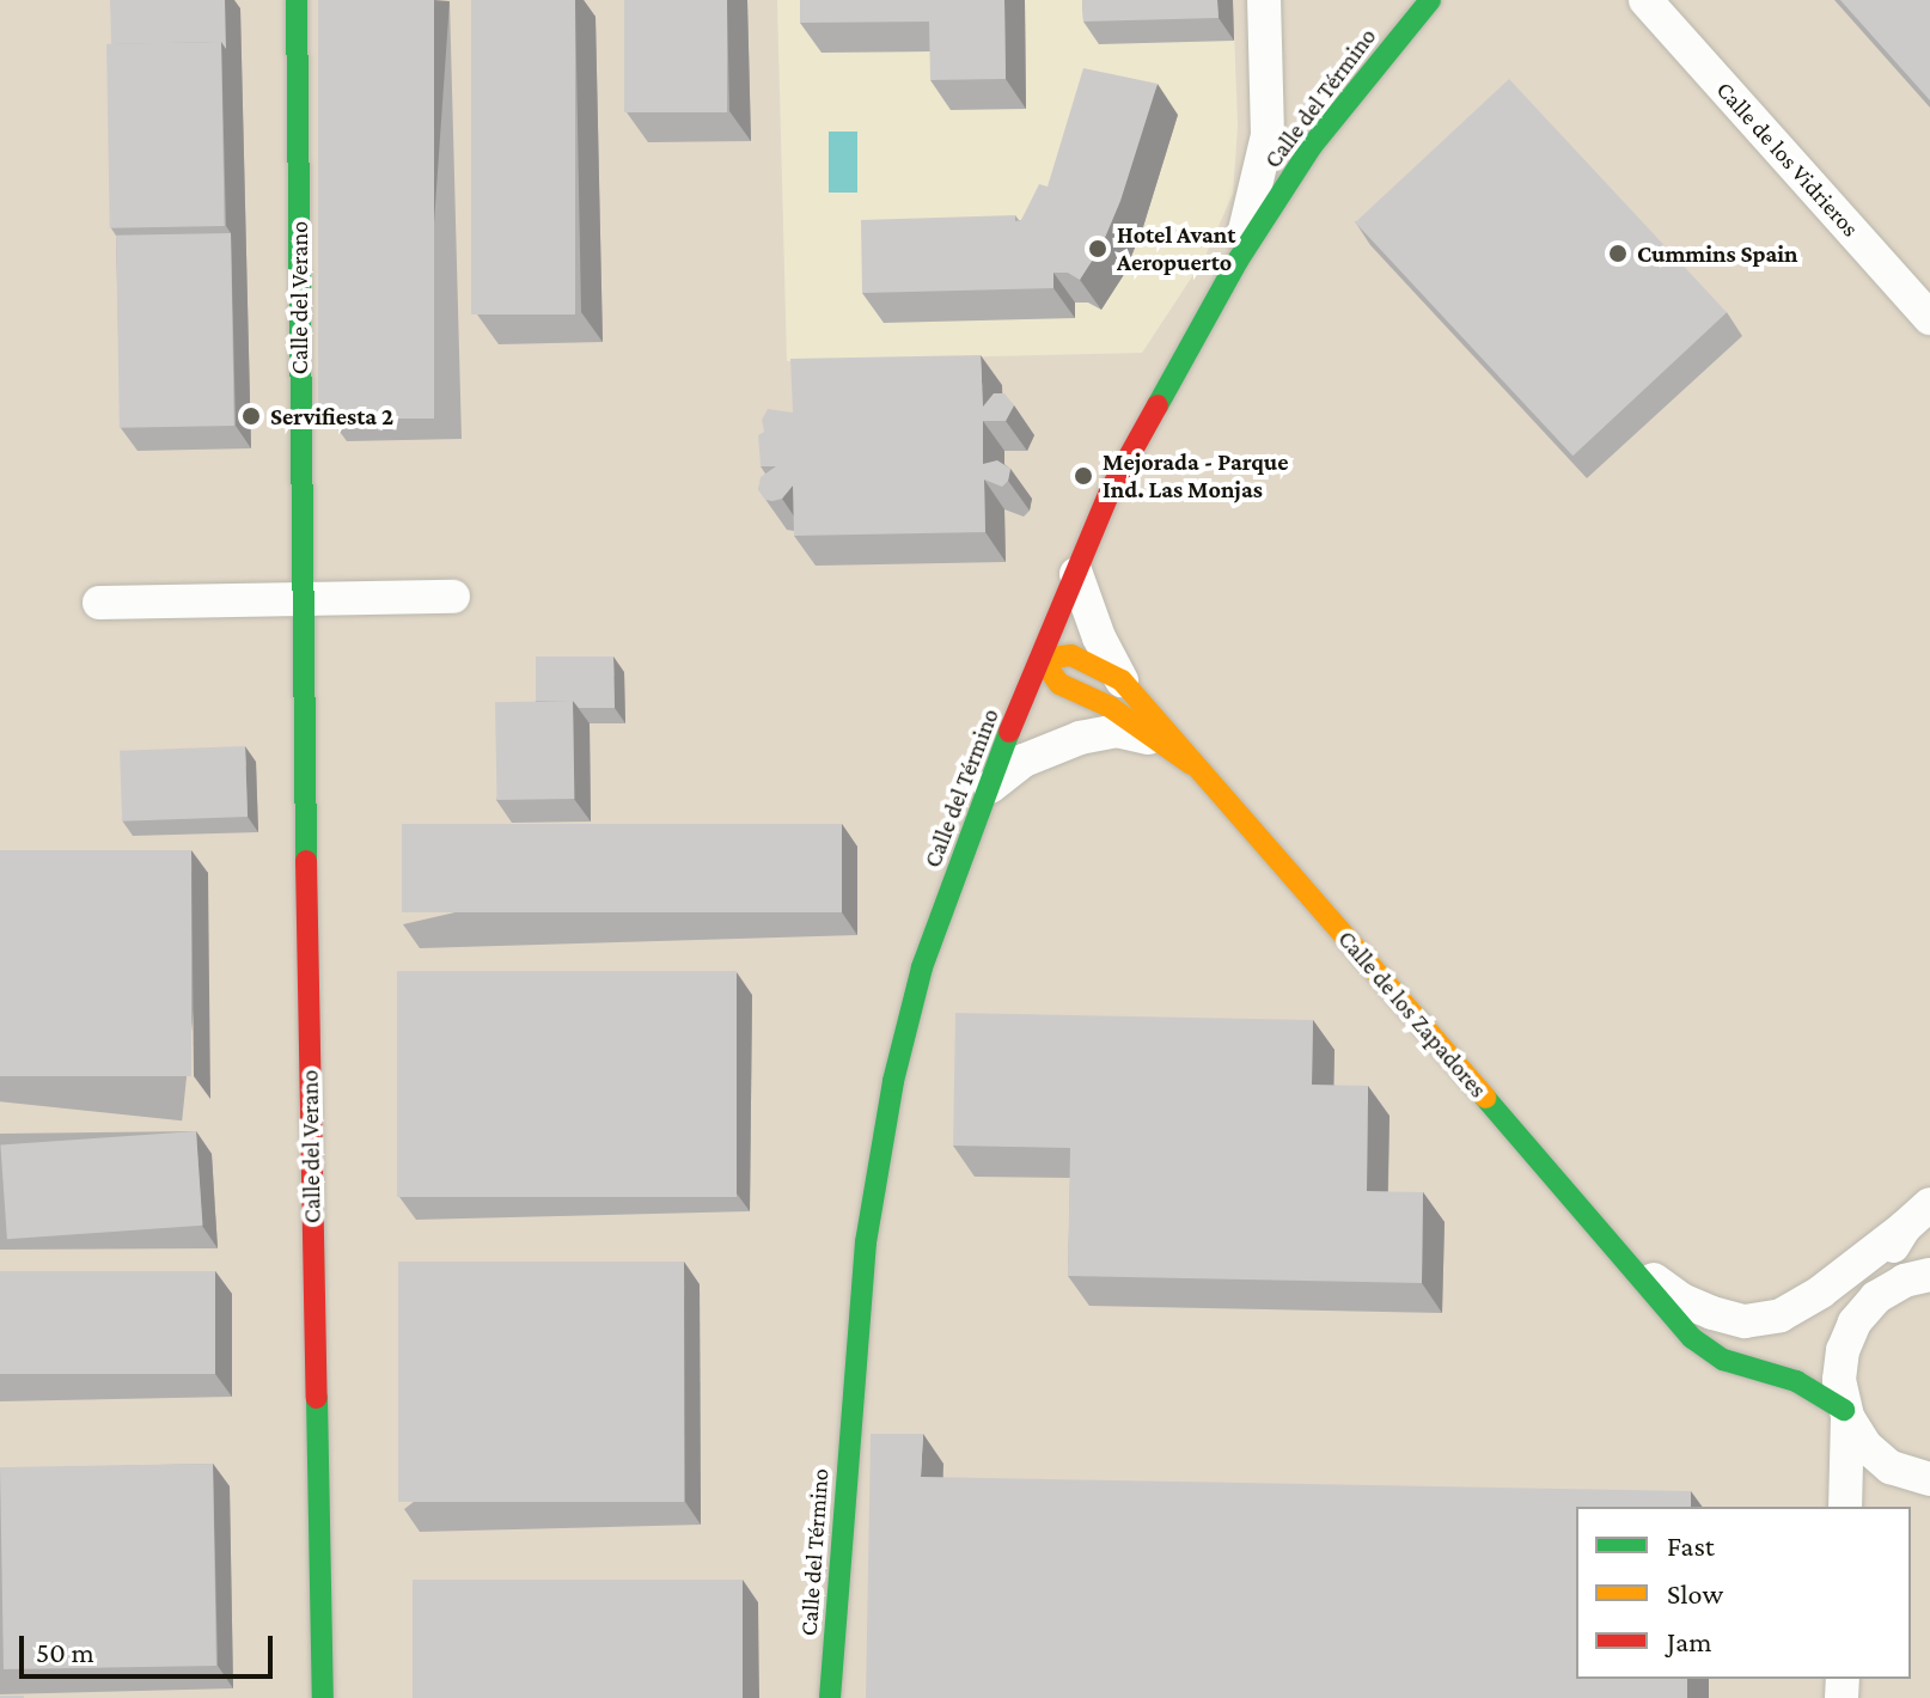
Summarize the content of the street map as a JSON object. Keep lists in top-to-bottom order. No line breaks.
{"streets":{"street":["Calle del Término","Calle de los Vidrieros","Calle del Verano","Calle de los Zapadores"]},"crossings":[["Calle del Término","Calle de los Zapadores"]],"places":["Hotel Avant Aeropuerto","Cummins Spain","Servifiesta 2","Mejorada - Parque Ind. Las Monjas"],"legend":["Fast","Slow","Jam"],"scale_bar":"50 m"}
